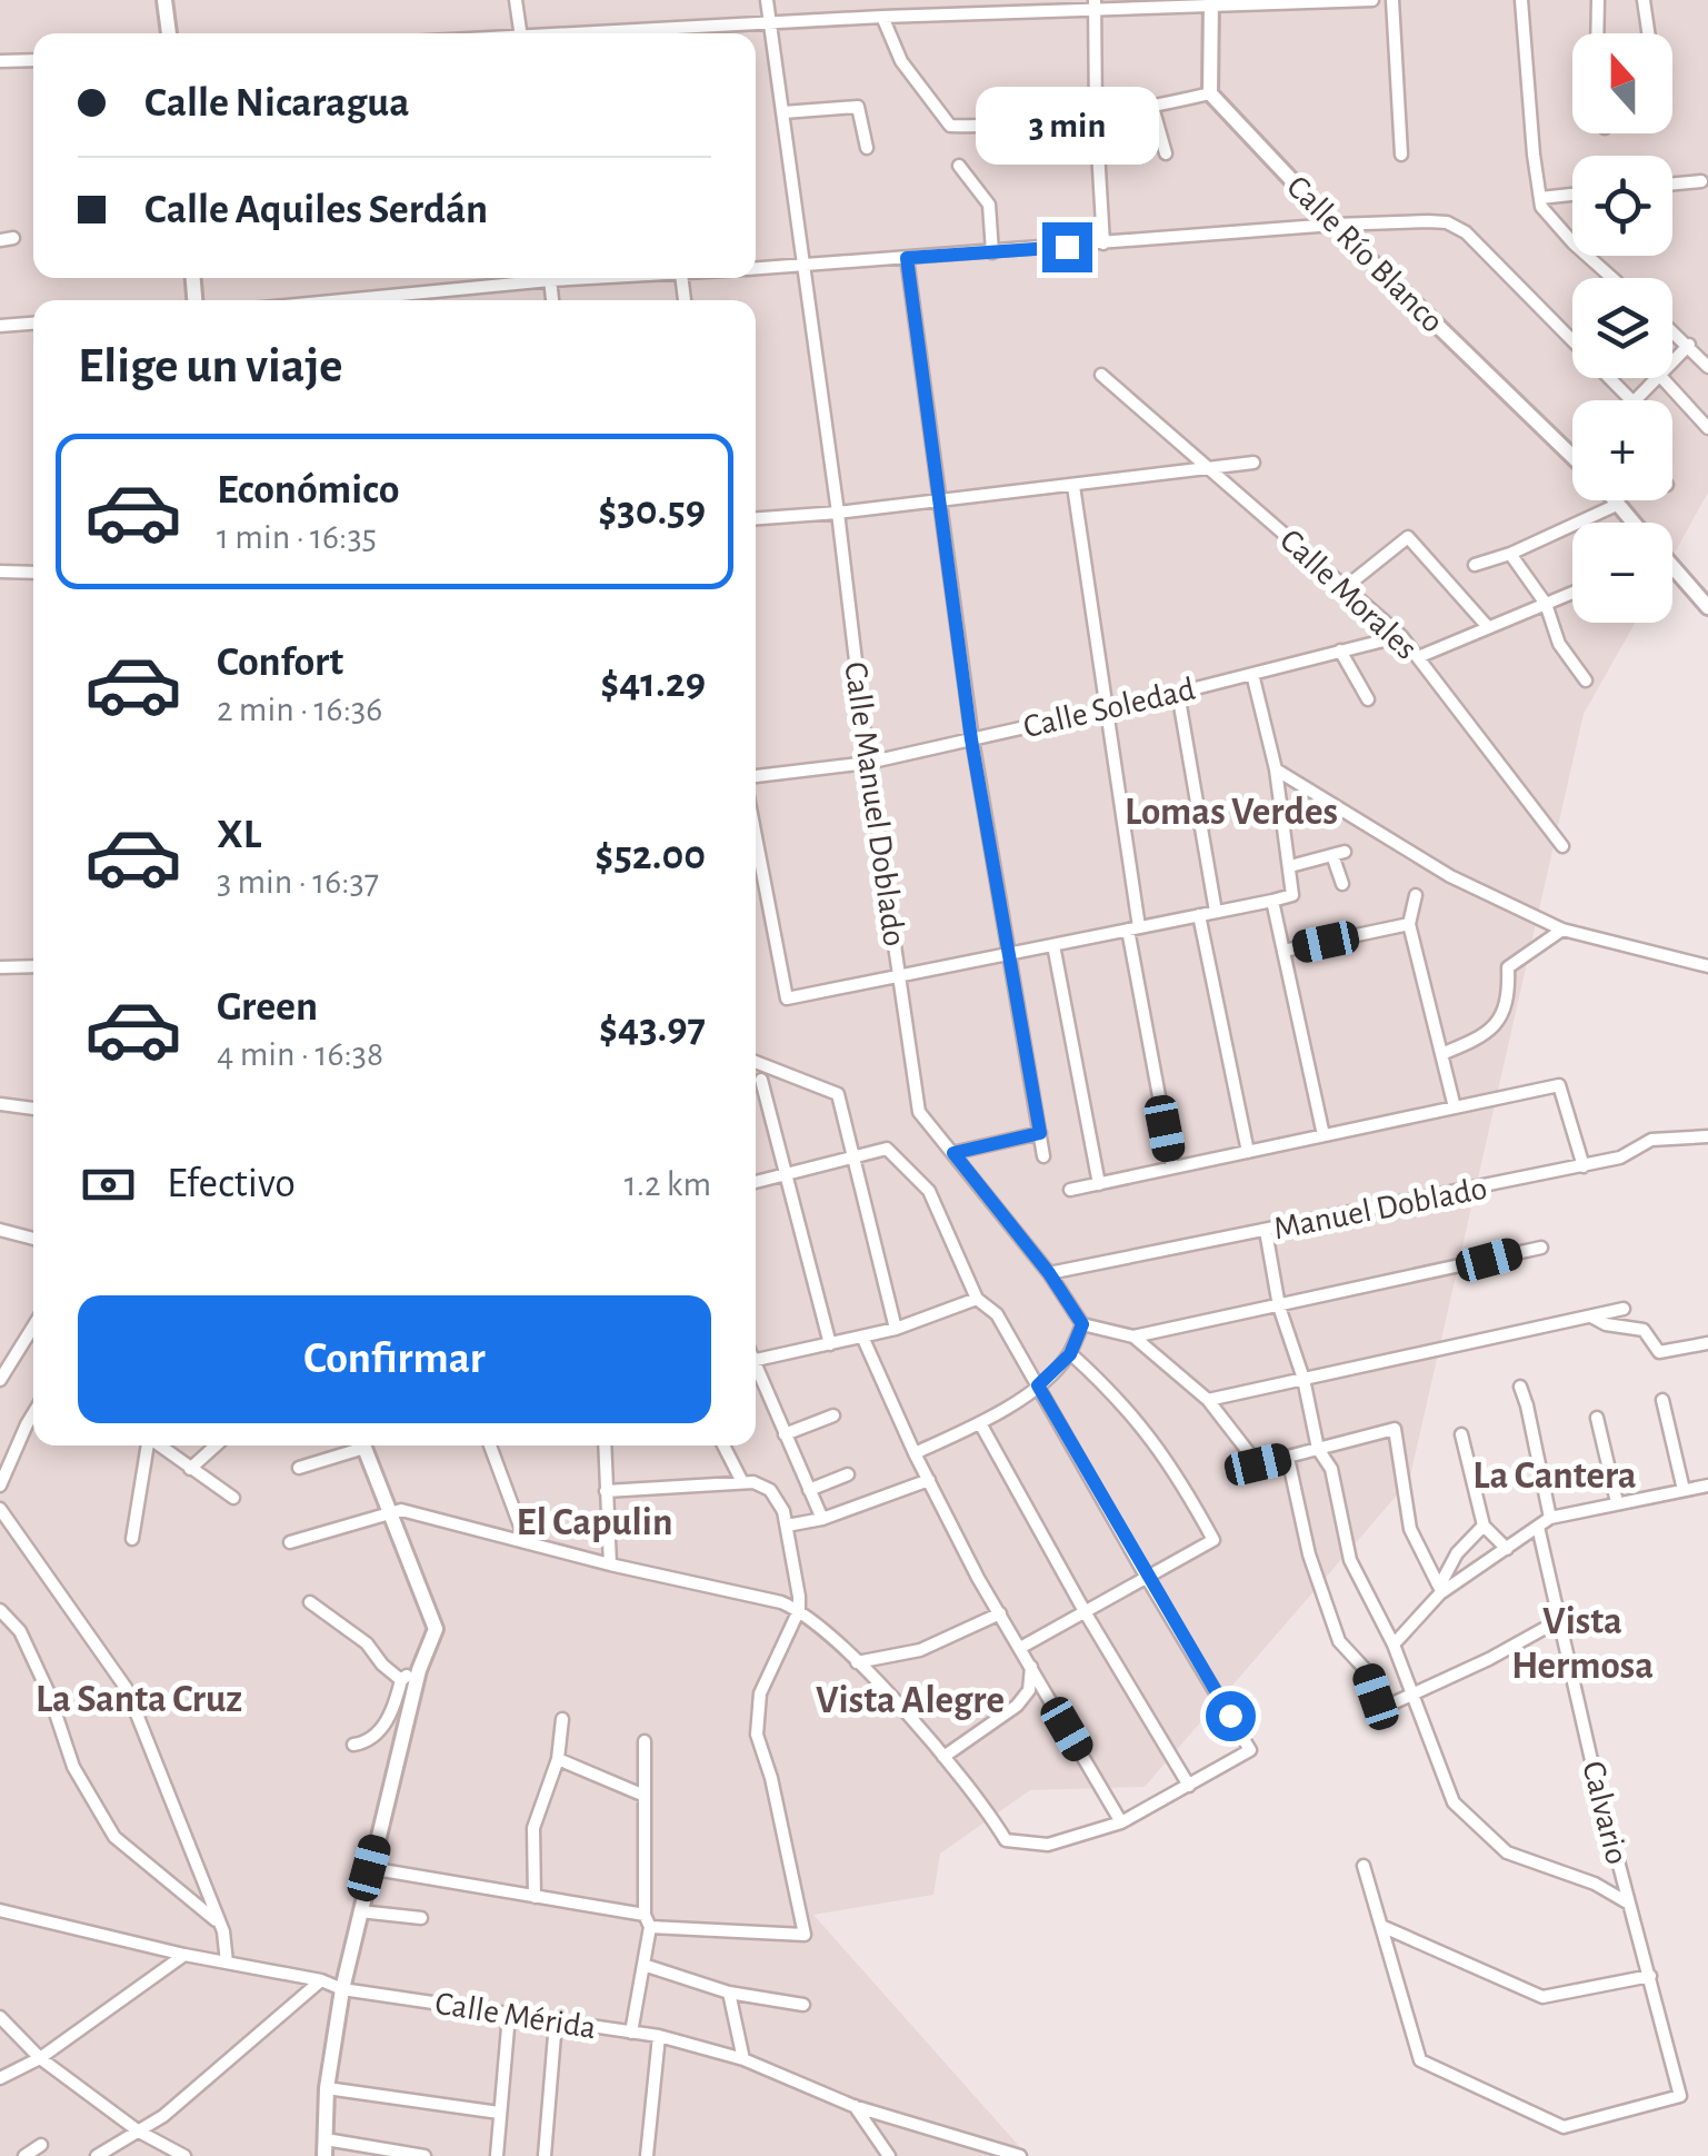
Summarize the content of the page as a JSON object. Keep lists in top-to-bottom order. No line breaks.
{"streets":{"street":["Calle Río Blanco","Calle Morales","Calle Soledad","Calle Manuel Doblado","Manuel Doblado","Calvario","Calle Mérida"]},"crossings":[["Calle Morales","Calle Soledad"],["Calle Soledad","Calle Manuel Doblado"],["Calle Manuel Doblado","Manuel Doblado"]],"districts":["Lomas Verdes","La Cantera","El Capulin","Vista Hermosa","La Santa Cruz","Vista Alegre"],"north":"top","page":{"map_buttons":["+","−"],"banner":["Calle Nicaragua","Calle Aquiles Serdán"],"bubble":"3 min","heading":"Elige un viaje","list":[{"name":"Económico","note":"1 min · 16:35","value":"$30.59"},{"name":"Confort","note":"2 min · 16:36","value":"$41.29"},{"name":"XL","note":"3 min · 16:37","value":"$52.00"},{"name":"Green","note":"4 min · 16:38","value":"$43.97"}],"pay":["Efectivo","1.2 km"],"buttons":"Confirmar"}}
